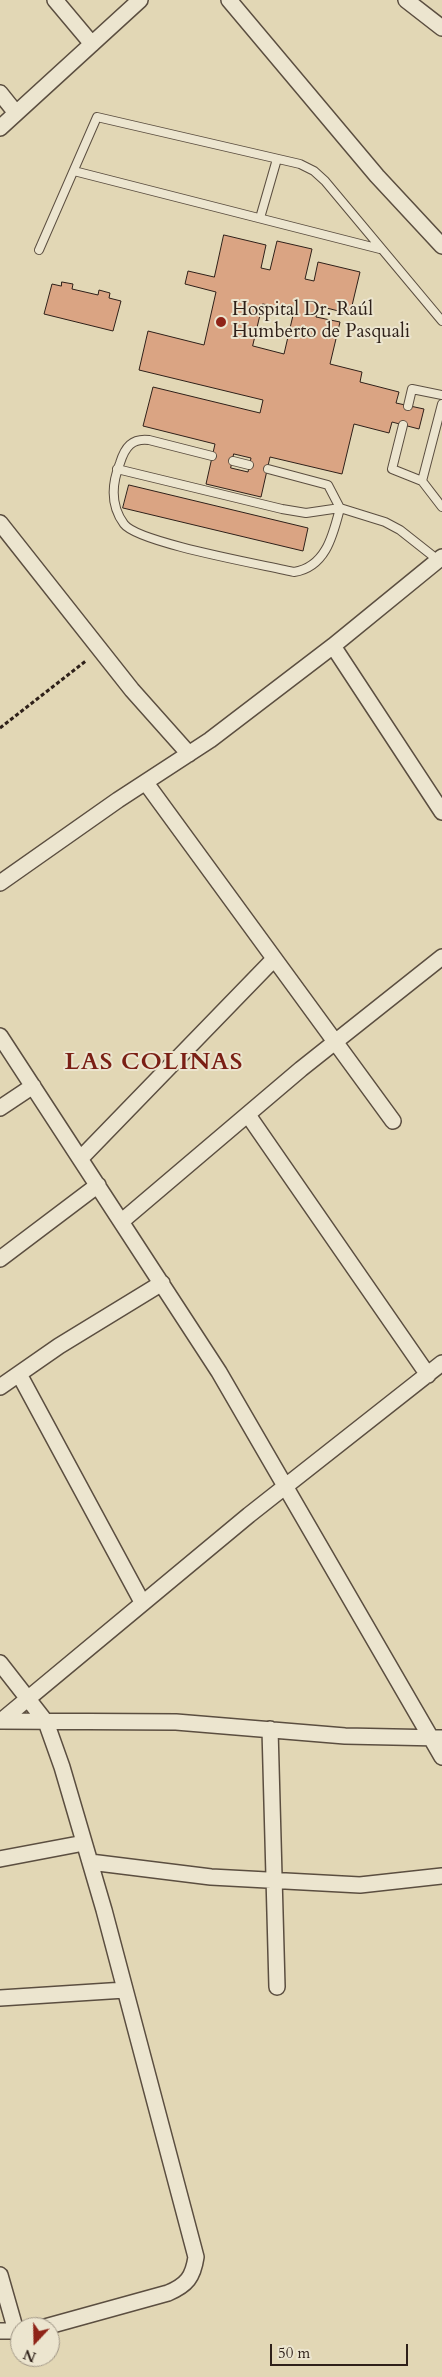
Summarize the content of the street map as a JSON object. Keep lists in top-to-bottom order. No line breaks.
{"districts":["LAS COLINAS"],"places":["Hospital Dr. Raúl Humberto de Pasquali"],"scale_bar":"50 m","north":"bottom"}
